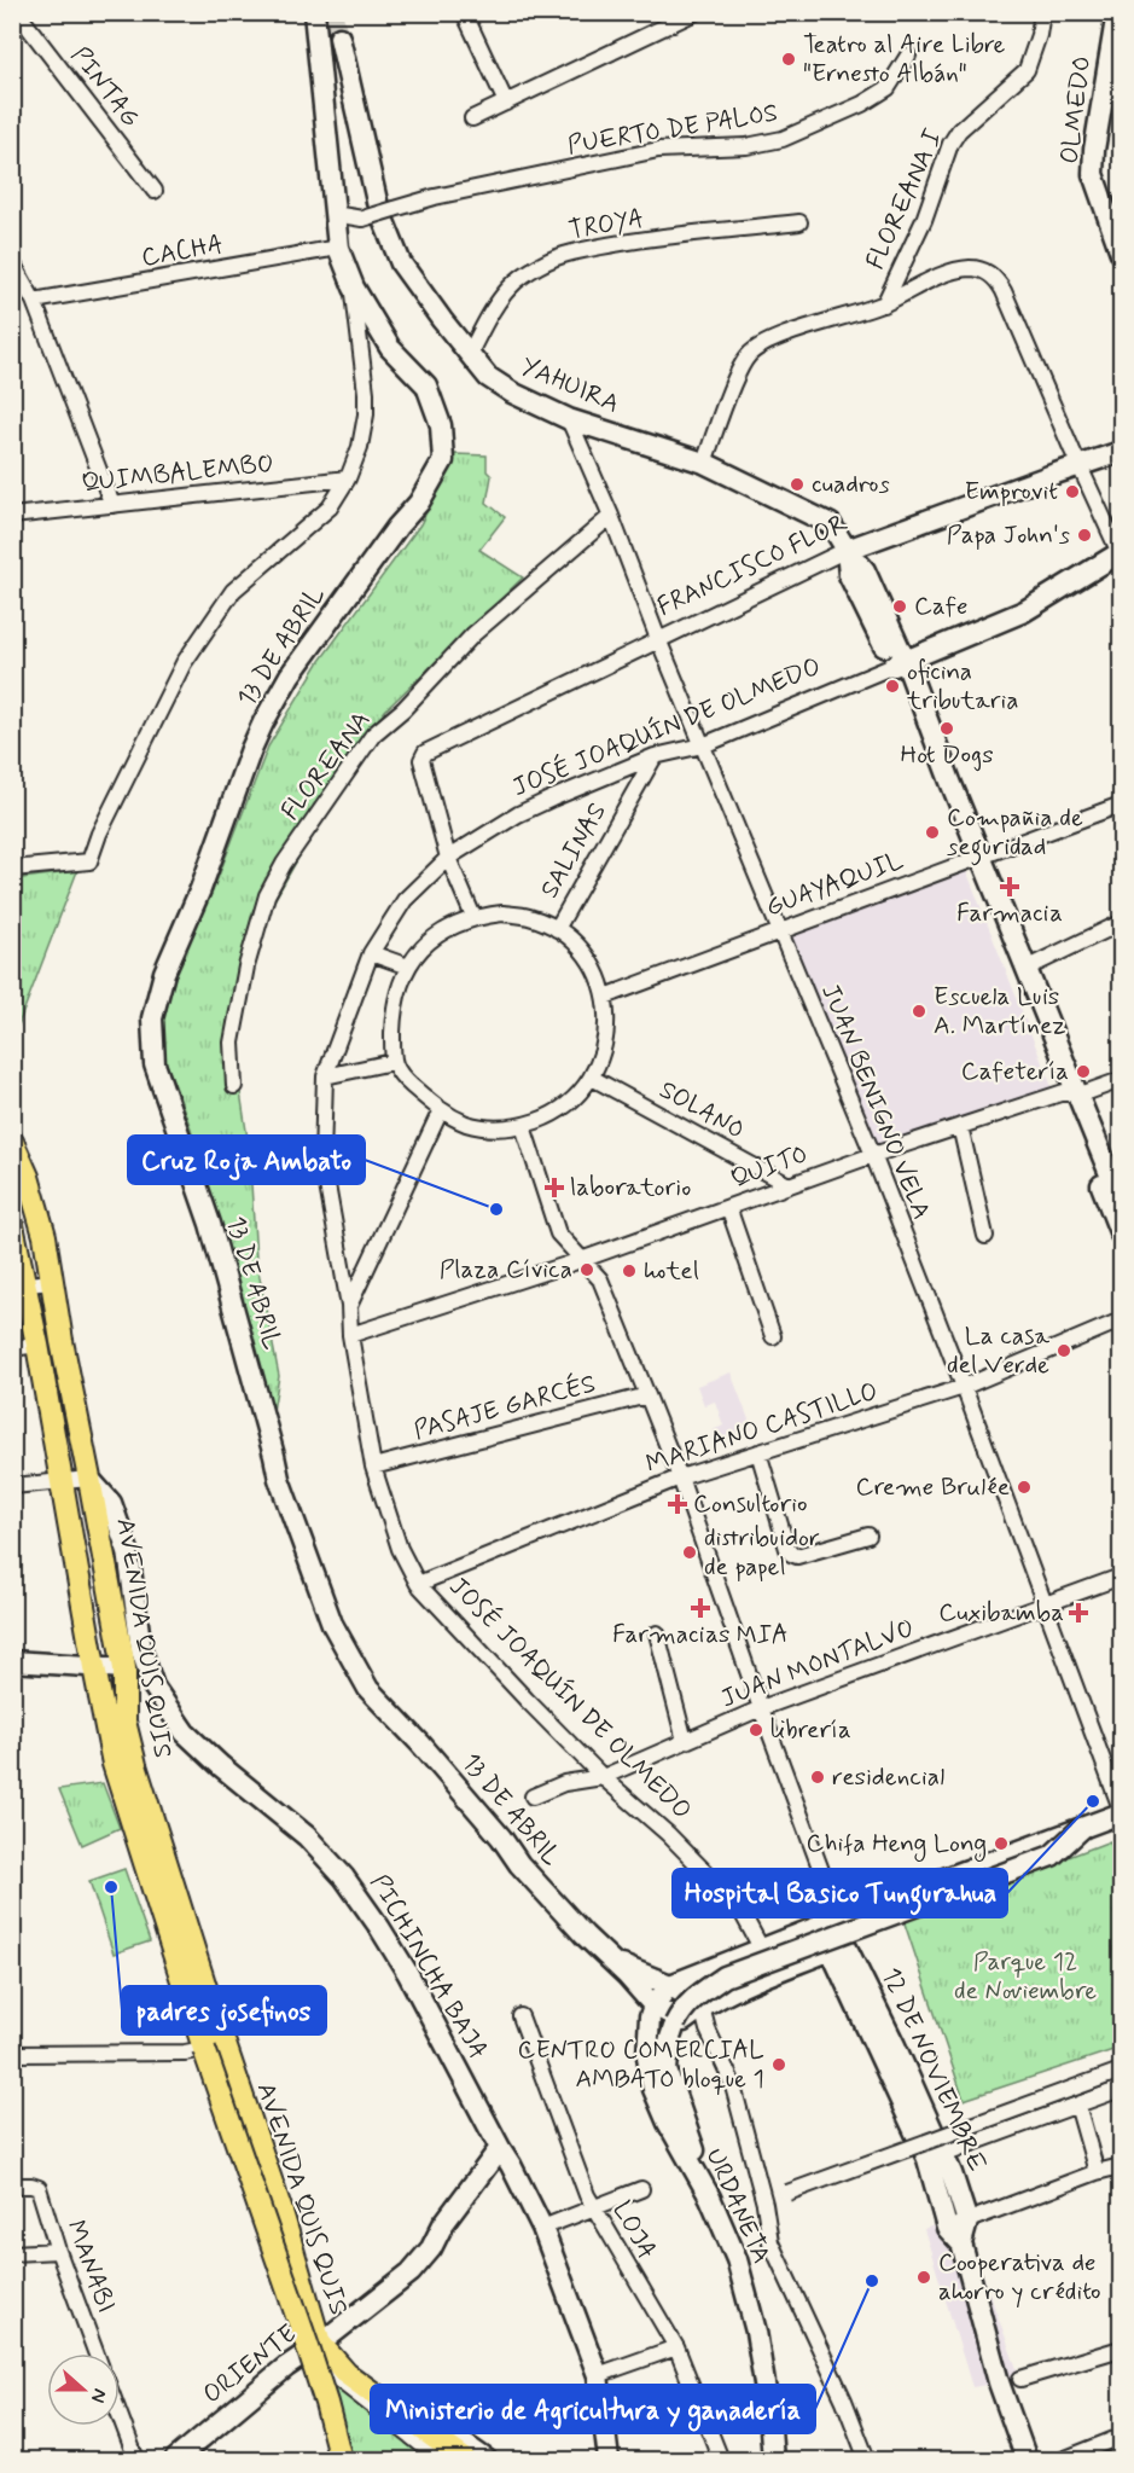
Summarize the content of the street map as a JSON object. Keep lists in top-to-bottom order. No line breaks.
{"streets":{"main road":["AVENIDA QUIS QUIS"],"street":["PINTAG","OLMEDO","PUERTO DE PALOS","FLOREANA I","TROYA","CACHA","YAHUIRA","QUIMBALEMBO","FRANCISCO FLOR","13 DE ABRIL","JOSÉ JOAQUÍN DE OLMEDO","FLOREANA","SALINAS","GUAYAQUIL","JUAN BENIGNO VELA","SOLANO","QUITO","PASAJE GARCÉS","MARIANO CASTILLO","JUAN MONTALVO","PICHINCHA BAJA","12 DE NOVIEMBRE","URDANETA","LOJA","MANABI","ORIENTE"]},"crossings":[["FLOREANA I","YAHUIRA"],["TROYA","YAHUIRA"],["YAHUIRA","FRANCISCO FLOR"],["YAHUIRA","JUAN BENIGNO VELA"],["FRANCISCO FLOR","JOSÉ JOAQUÍN DE OLMEDO"],["FRANCISCO FLOR","JUAN BENIGNO VELA"],["13 DE ABRIL","URDANETA"],["JOSÉ JOAQUÍN DE OLMEDO","SALINAS"],["JOSÉ JOAQUÍN DE OLMEDO","JUAN BENIGNO VELA"],["JOSÉ JOAQUÍN DE OLMEDO","QUITO"],["JOSÉ JOAQUÍN DE OLMEDO","PASAJE GARCÉS"],["JOSÉ JOAQUÍN DE OLMEDO","MARIANO CASTILLO"],["JOSÉ JOAQUÍN DE OLMEDO","JUAN MONTALVO"],["FLOREANA","JUAN BENIGNO VELA"],["SALINAS","GUAYAQUIL"],["SALINAS","SOLANO"],["GUAYAQUIL","JUAN BENIGNO VELA"],["GUAYAQUIL","SOLANO"],["JUAN BENIGNO VELA","QUITO"],["JUAN BENIGNO VELA","MARIANO CASTILLO"],["JUAN BENIGNO VELA","JUAN MONTALVO"],["SOLANO","QUITO"],["AVENIDA QUIS QUIS","PICHINCHA BAJA"],["AVENIDA QUIS QUIS","ORIENTE"],["PICHINCHA BAJA","ORIENTE"]],"parks":["Parque 12 de Noviembre"],"places":{"other":["Teatro al Aire Libre \"Ernesto Albán\"","cuadros","Emprovit","Papa John's","Cafe","oficina tributaria","Hot Dogs","Compañia de seguridad","Escuela Luis A. Martínez","Cafetería","Cruz Roja Ambato","Plaza Cívica","hotel","La casa del Verde","Creme Brulée","distribuidor de papel","librería","residencial","Hospital Basico Tungurahua","Chifa Heng Long","padres josefinos","CENTRO COMERCIAL AMBATO bloque 1","Cooperativa de ahorro y crédito","Ministerio de Agricultura y ganadería"],"health":["Farmacia","laboratorio","Consultorio","Farmacias MIA","Cuxibamba"]},"north":"right"}
